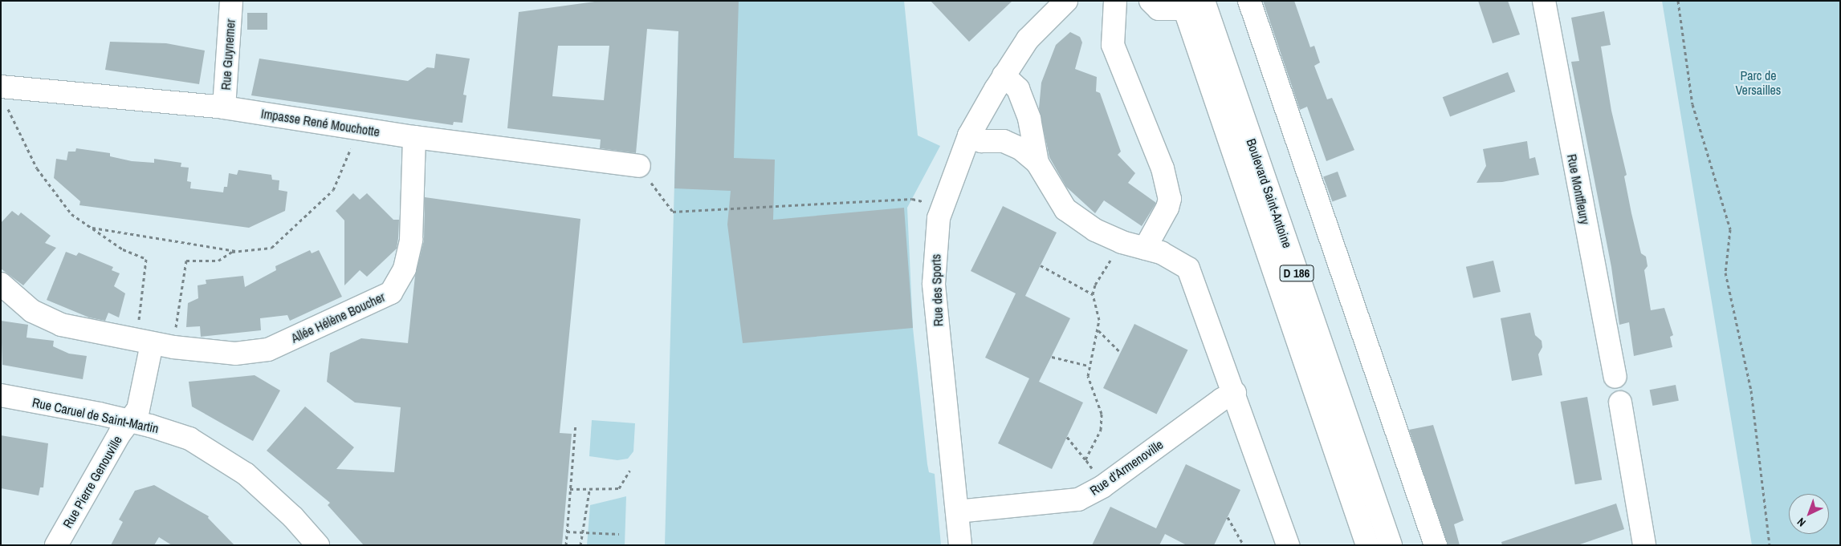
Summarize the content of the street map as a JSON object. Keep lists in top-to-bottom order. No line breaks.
{"streets":{"street":["Rue Guynemer","Impasse René Mouchotte","Rue Montfleury","Boulevard Saint-Antoine","D 186","Rue des Sports","Allée Hélène Boucher","Rue Caruel de Saint-Martin","Rue d'Armenoville","Rue Pierre Genouville"]},"crossings":[["Rue Guynemer","Impasse René Mouchotte"],["Impasse René Mouchotte","Allée Hélène Boucher"],["Rue des Sports","Rue d'Armenoville"],["Rue Caruel de Saint-Martin","Rue Pierre Genouville"]],"parks":["Parc de Versailles"],"north":"bottom left"}
